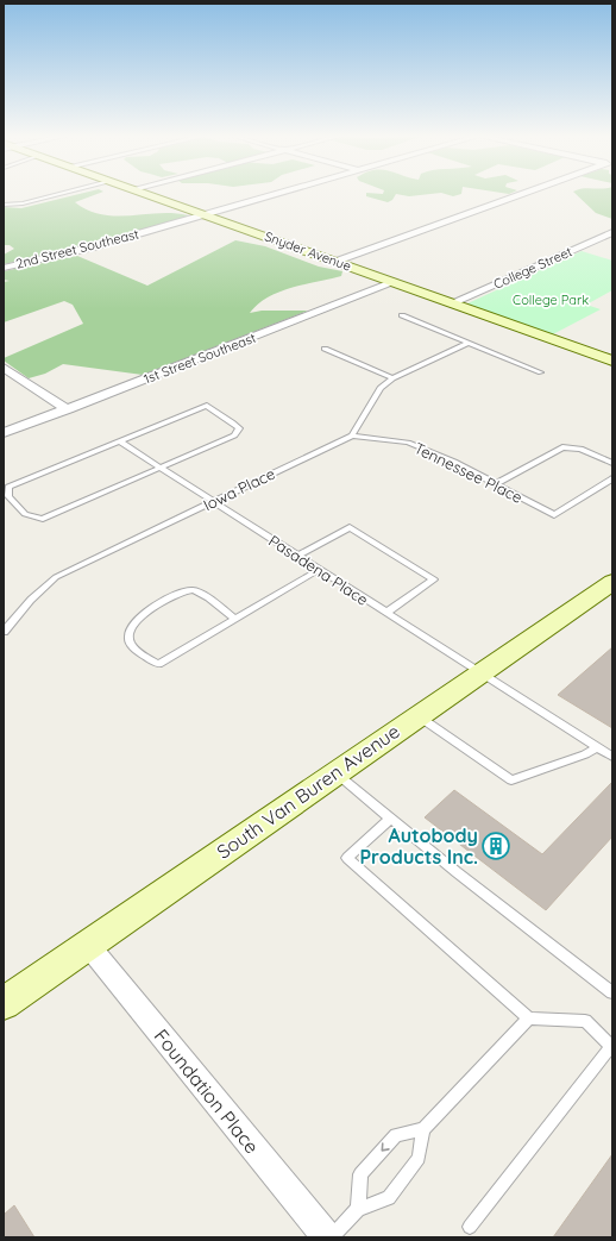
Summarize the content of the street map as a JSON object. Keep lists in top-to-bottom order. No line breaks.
{"streets":{"main road":["Snyder Avenue","South Van Buren Avenue"],"street":["2nd Street Southeast","College Street","1st Street Southeast","Foundation Place"],"lane":["Tennessee Place","Iowa Place","Pasadena Place"]},"crossings":[["2nd Street Southeast","Snyder Avenue"],["Snyder Avenue","College Street"],["Snyder Avenue","1st Street Southeast"],["Tennessee Place","Iowa Place"],["Iowa Place","Pasadena Place"],["Pasadena Place","South Van Buren Avenue"],["South Van Buren Avenue","Foundation Place"]],"parks":["College Park"],"places":{"building":["Autobody Products Inc."]}}
